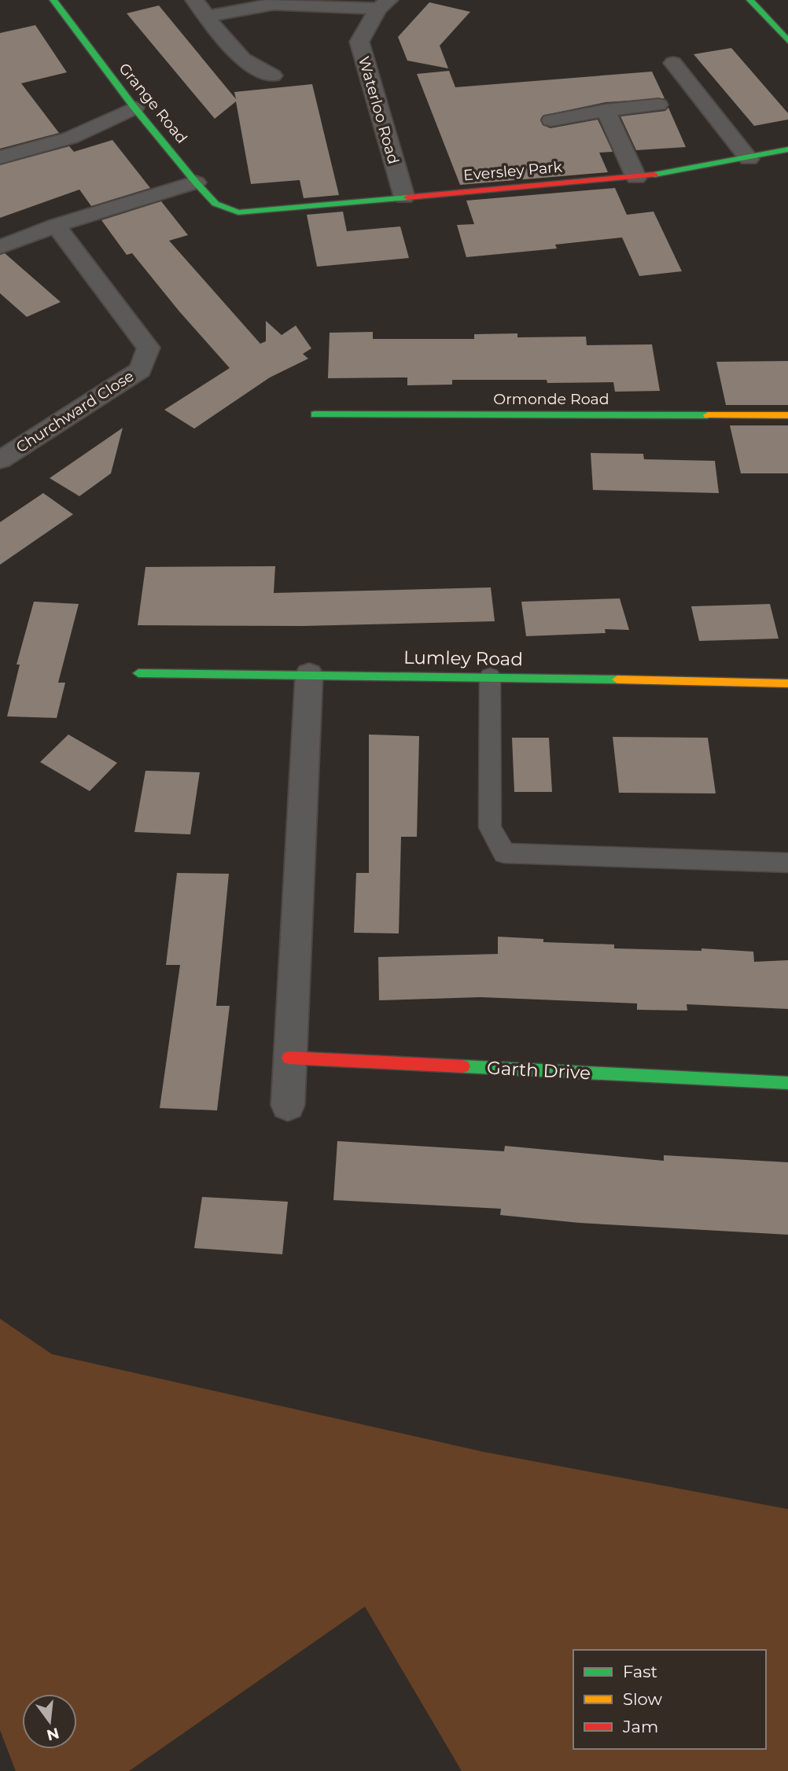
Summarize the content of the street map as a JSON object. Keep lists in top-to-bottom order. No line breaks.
{"streets":{"main road":["Grange Road","Eversley Park","Ormonde Road","Lumley Road","Garth Drive"],"street":["Waterloo Road","Churchward Close"]},"crossings":[["Grange Road","Eversley Park"],["Waterloo Road","Eversley Park"]],"legend":["Fast","Slow","Jam"],"north":"bottom"}
